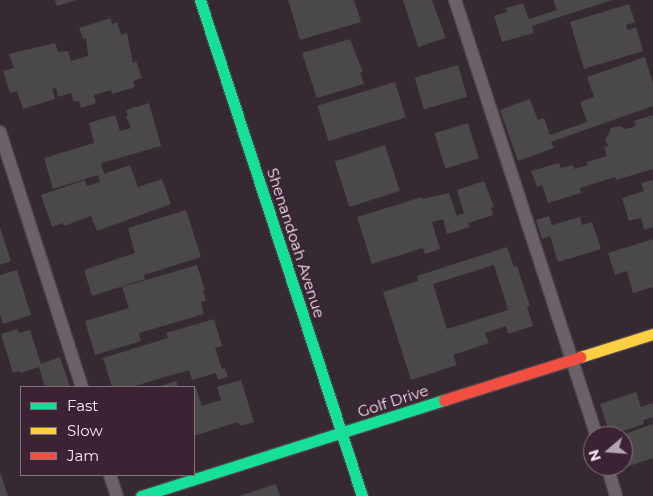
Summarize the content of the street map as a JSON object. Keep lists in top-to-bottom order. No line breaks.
{"streets":{"street":["Shenandoah Avenue","Golf Drive"]},"crossings":[["Shenandoah Avenue","Golf Drive"]],"legend":["Fast","Slow","Jam"],"north":"left"}
